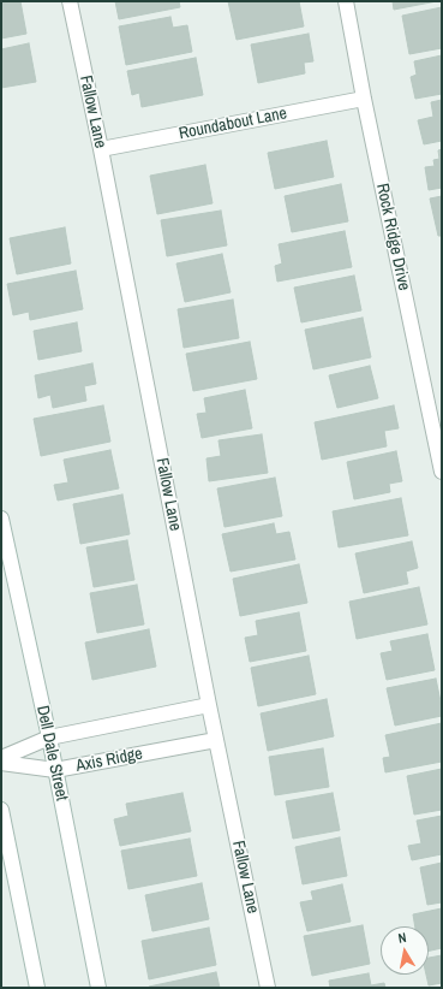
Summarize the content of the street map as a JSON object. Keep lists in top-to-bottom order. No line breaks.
{"streets":{"street":["Fallow Lane","Roundabout Lane","Rock Ridge Drive","Dell Dale Street","Axis Ridge"]},"crossings":[["Fallow Lane","Roundabout Lane"],["Fallow Lane","Axis Ridge"],["Roundabout Lane","Rock Ridge Drive"],["Dell Dale Street","Axis Ridge"]],"north":"top"}
